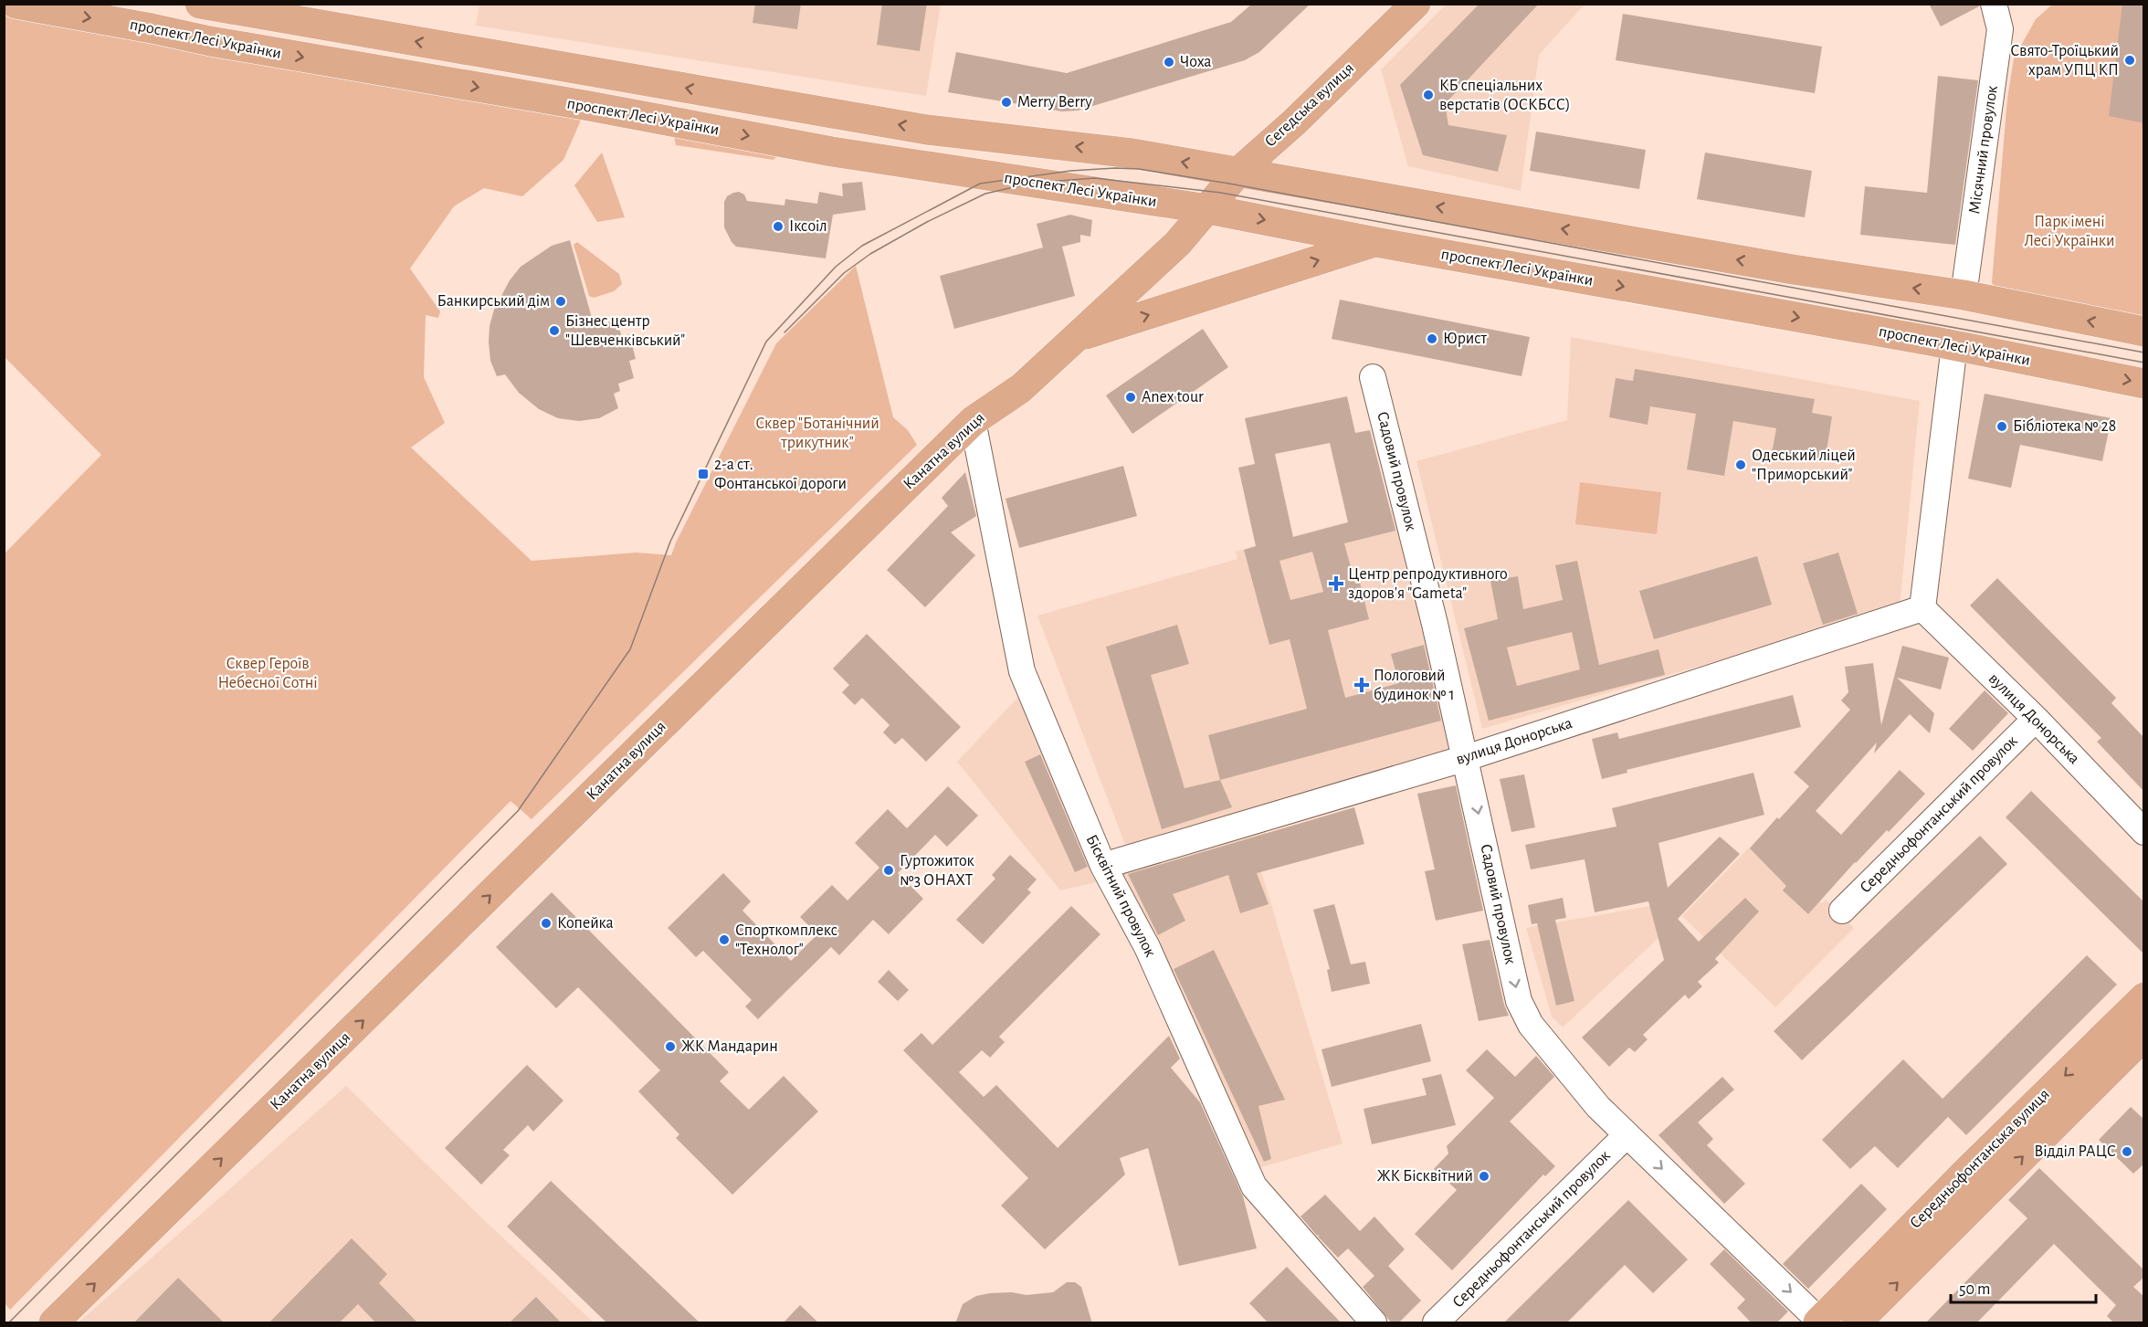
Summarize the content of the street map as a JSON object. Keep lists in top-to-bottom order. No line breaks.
{"streets":{"main road":["проспект Лесі Українки","Сегедська вулиця","Канатна вулиця","Середньофонтанська вулиця"],"street":["Місячний провулок","Садовий провулок","вулиця Донорська","Середньофонтанський провулок","Бісквітний провулок"]},"crossings":[["проспект Лесі Українки","Сегедська вулиця"],["проспект Лесі Українки","Місячний провулок"],["проспект Лесі Українки","Канатна вулиця"],["Сегедська вулиця","Канатна вулиця"],["Канатна вулиця","Бісквітний провулок"],["Садовий провулок","вулиця Донорська"],["Садовий провулок","Середньофонтанський провулок"],["Садовий провулок","Середньофонтанська вулиця"],["вулиця Донорська","Середньофонтанський провулок"],["вулиця Донорська","Бісквітний провулок"]],"one_way":["Канатна вулиця","Садовий провулок"],"parks":["Парк імені Лесі Українки","Сквер \"Ботанічний трикутник\"","Сквер Героїв Небесної Сотні"],"places":{"other":["Свято-Троїцький храм УПЦ КП","Чоха","КБ спеціальних верстатів (ОСКБСС)","Merry Berry","Іксоіл","Банкирський дім","Бізнес центр \"Шевченківський\"","Юрист","Anex tour","Бібліотека № 28","Одеський ліцей \"Приморський\"","Гуртожиток №3 ОНАХТ","Копейка","Спорткомплекс \"Технолог\"","ЖК Мандарин","Відділ РАЦС","ЖК Бісквітний"],"transit":["2-а ст. Фонтанської дороги"],"health":["Центр репродуктивного здоров'я \"Gameta\"","Пологовий будинок № 1"]},"scale_bar":"50 m"}
